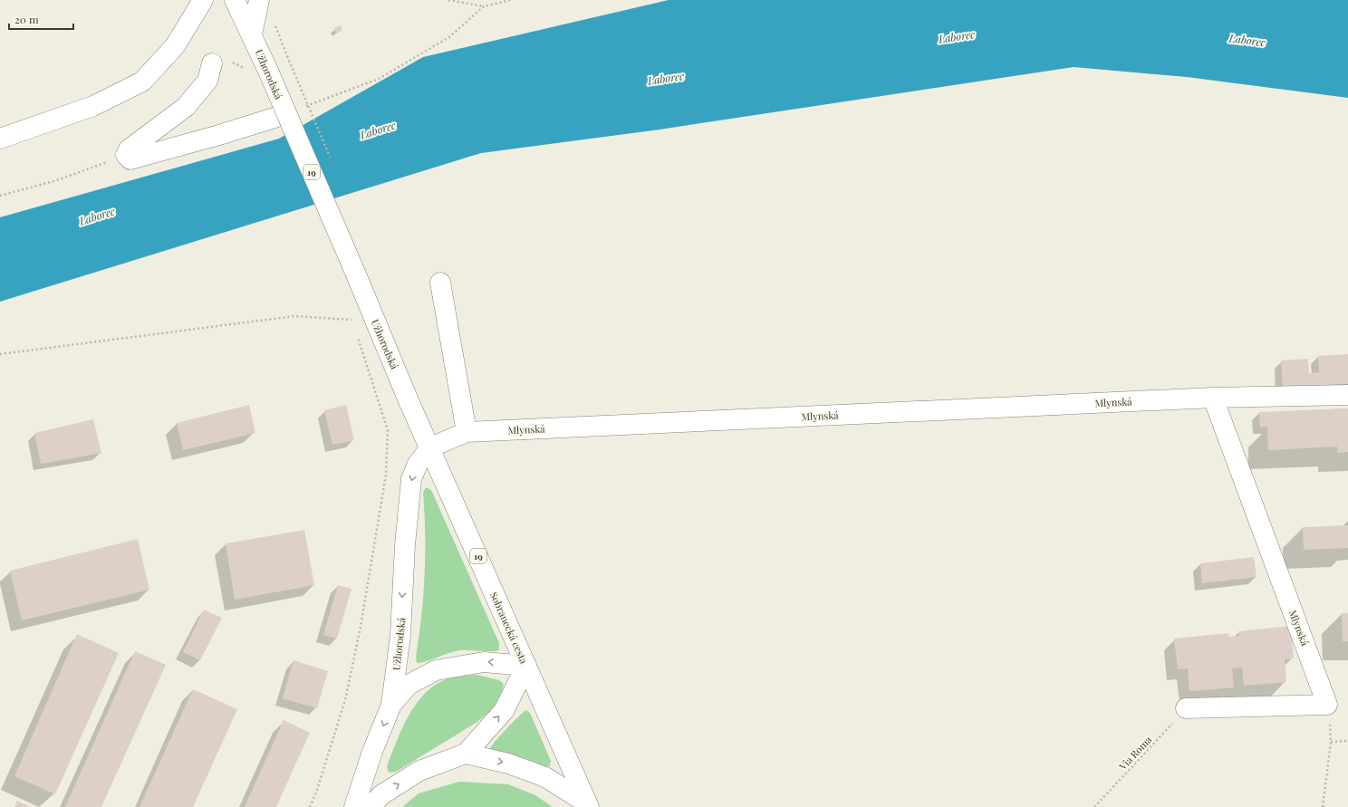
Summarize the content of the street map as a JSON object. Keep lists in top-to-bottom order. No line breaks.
{"streets":{"street":["Užhorodská","19","Mlynská","Sobranecká cesta"],"path":["Via Roma"]},"crossings":[["Užhorodská","Mlynská"],["Užhorodská","Sobranecká cesta"],["Mlynská","Sobranecká cesta"]],"one_way":["Užhorodská"],"water":["Laborec"],"scale_bar":"20 m"}
